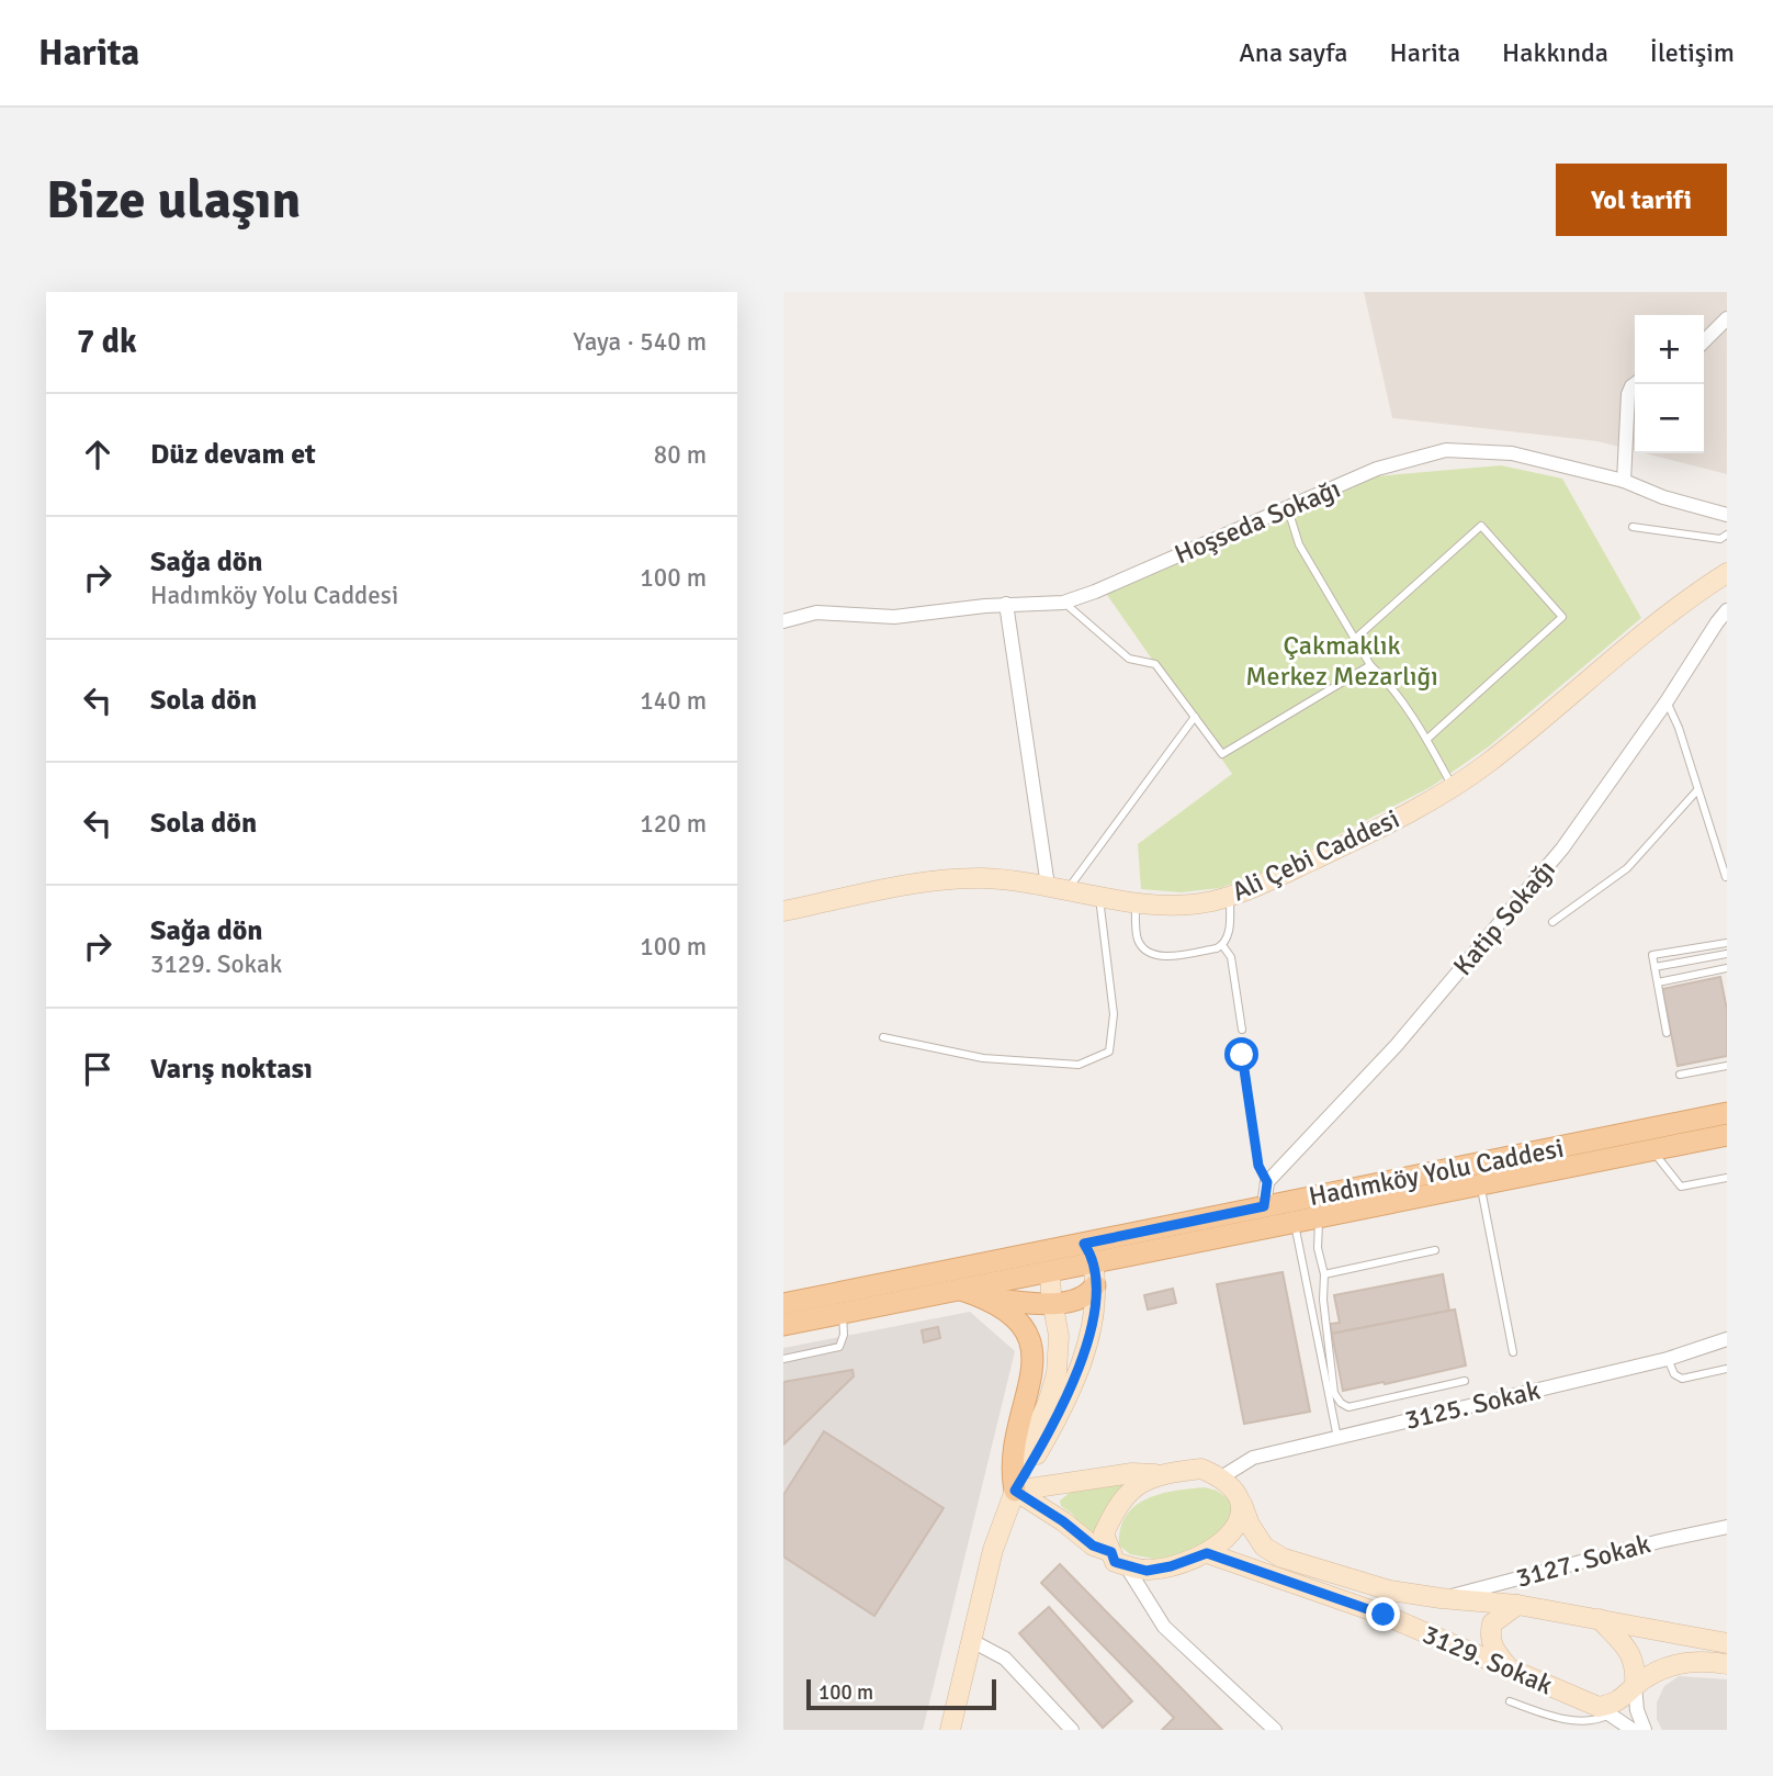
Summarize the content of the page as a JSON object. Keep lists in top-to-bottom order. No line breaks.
{"streets":{"main road":["Hadımköy Yolu Caddesi"],"street":["Hoşseda Sokağı","Ali Çebi Caddesi","Katip Sokağı","3125. Sokak","3127. Sokak","3129. Sokak"]},"crossings":[["3125. Sokak","3129. Sokak"]],"parks":["Çakmaklık Merkez Mezarlığı"],"scale_bar":"100 m","page":{"header":"Harita","nav":["Ana sayfa","Harita","Hakkında","İletişim"],"buttons":"Yol tarifi","title":"Bize ulaşın","heading":["7 dk","Yaya · 540 m"],"map_buttons":["+","−"],"list":[["Düz devam et","80 m"],["Sağa dön","Hadımköy Yolu Caddesi","100 m"],["Sola dön","140 m"],["Sola dön","120 m"],["Sağa dön","3129. Sokak","100 m"],"Varış noktası"],"scale":"100 m"}}
